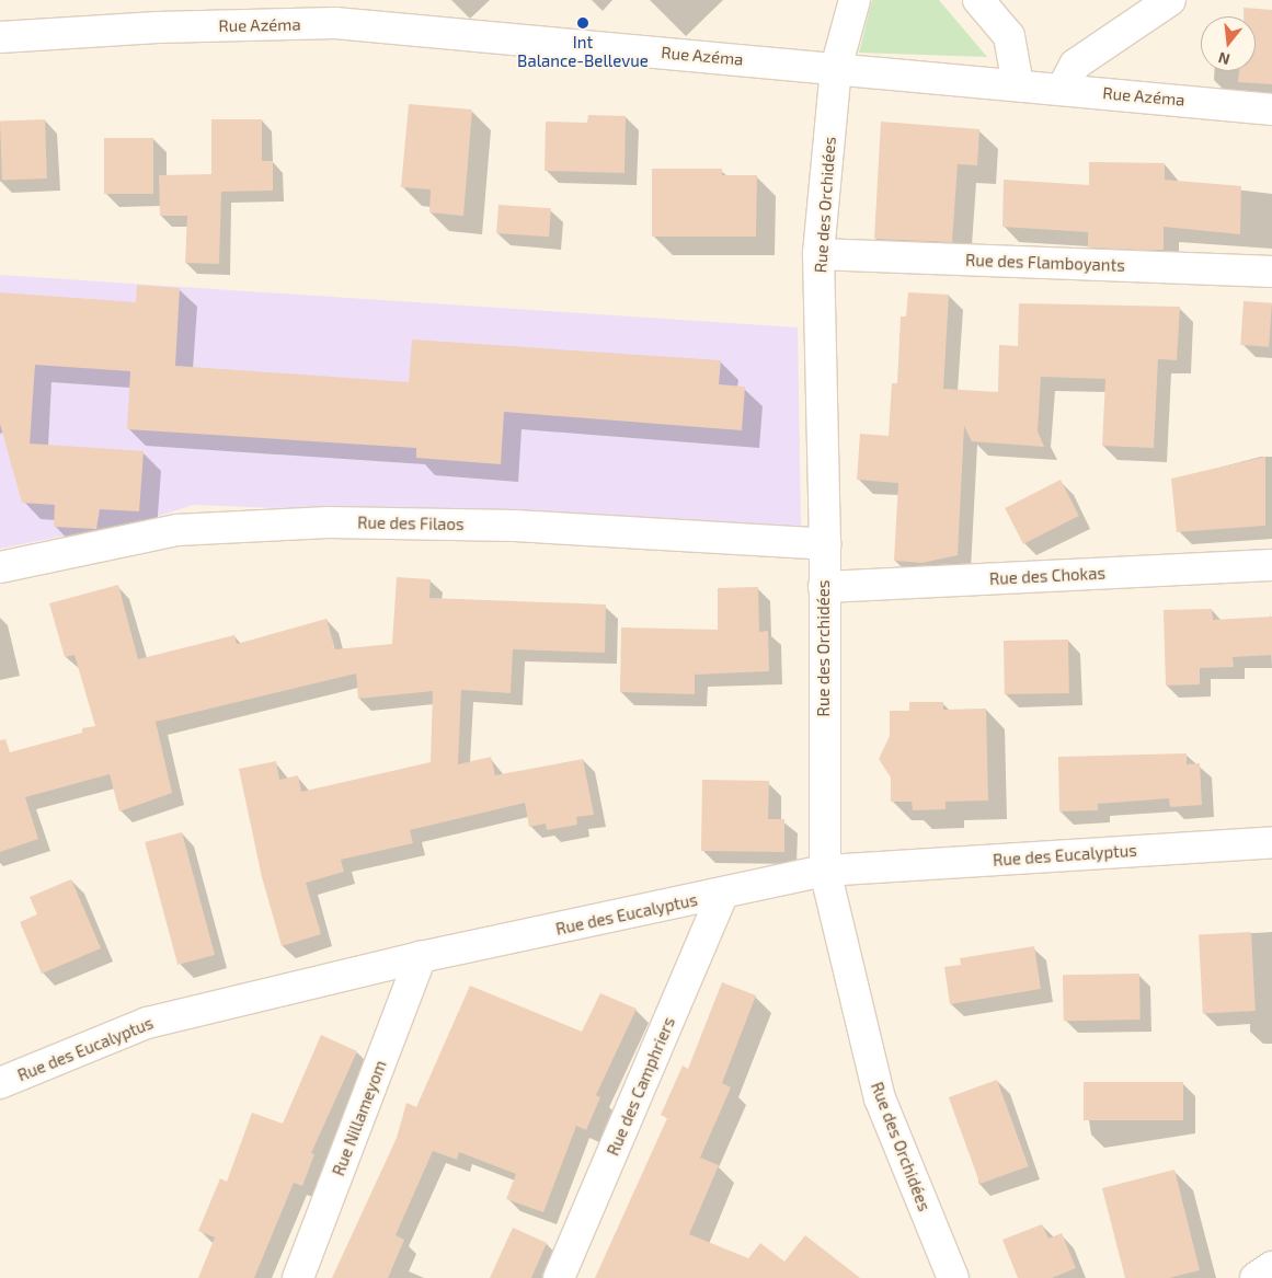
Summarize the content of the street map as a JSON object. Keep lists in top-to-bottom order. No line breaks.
{"streets":{"street":["Rue Azéma","Rue des Orchidées","Rue des Flamboyants","Rue des Filaos","Rue des Chokas","Rue des Eucalyptus","Rue des Camphriers","Rue Nillameyom"]},"crossings":[["Rue Azéma","Rue des Orchidées"],["Rue des Orchidées","Rue des Flamboyants"],["Rue des Orchidées","Rue des Filaos"],["Rue des Orchidées","Rue des Chokas"],["Rue des Orchidées","Rue des Eucalyptus"],["Rue des Eucalyptus","Rue des Camphriers"],["Rue des Eucalyptus","Rue Nillameyom"]],"places":["Int Balance-Bellevue"],"north":"bottom"}
